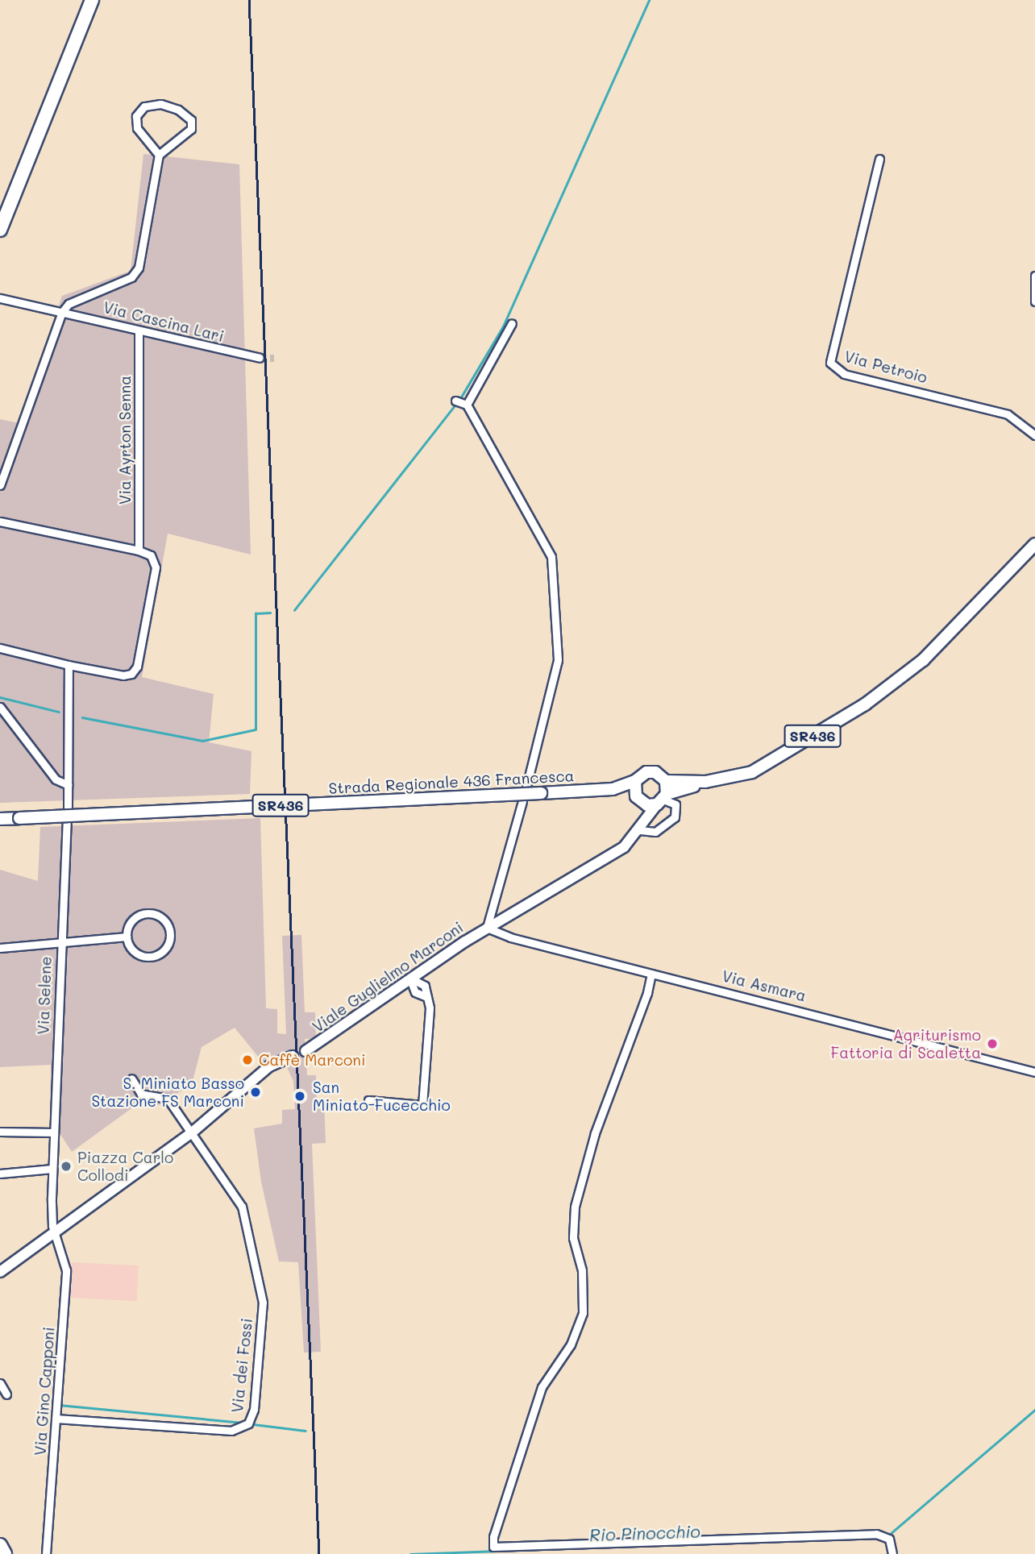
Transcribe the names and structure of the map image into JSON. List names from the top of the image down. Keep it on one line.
{"streets":{"main road":["SR436","Strada Regionale 436 Francesca"],"street":["Via Cascina Lari","Via Petroio","Via Ayrton Senna","Viale Guglielmo Marconi","Via Asmara","Via Selene","Via dei Fossi","Via Gino Capponi"]},"crossings":[["Via Cascina Lari","Via Ayrton Senna"],["Strada Regionale 436 Francesca","Viale Guglielmo Marconi"],["Viale Guglielmo Marconi","Via Asmara"],["Via Selene","Via Gino Capponi"],["Via dei Fossi","Via Gino Capponi"]],"water":["Rio Pinocchio"],"places":["Agriturismo Fattoria di Scaletta","Caffè Marconi","S. Miniato Basso Stazione FS Marconi","San Miniato-Fucecchio","Piazza Carlo Collodi"]}
